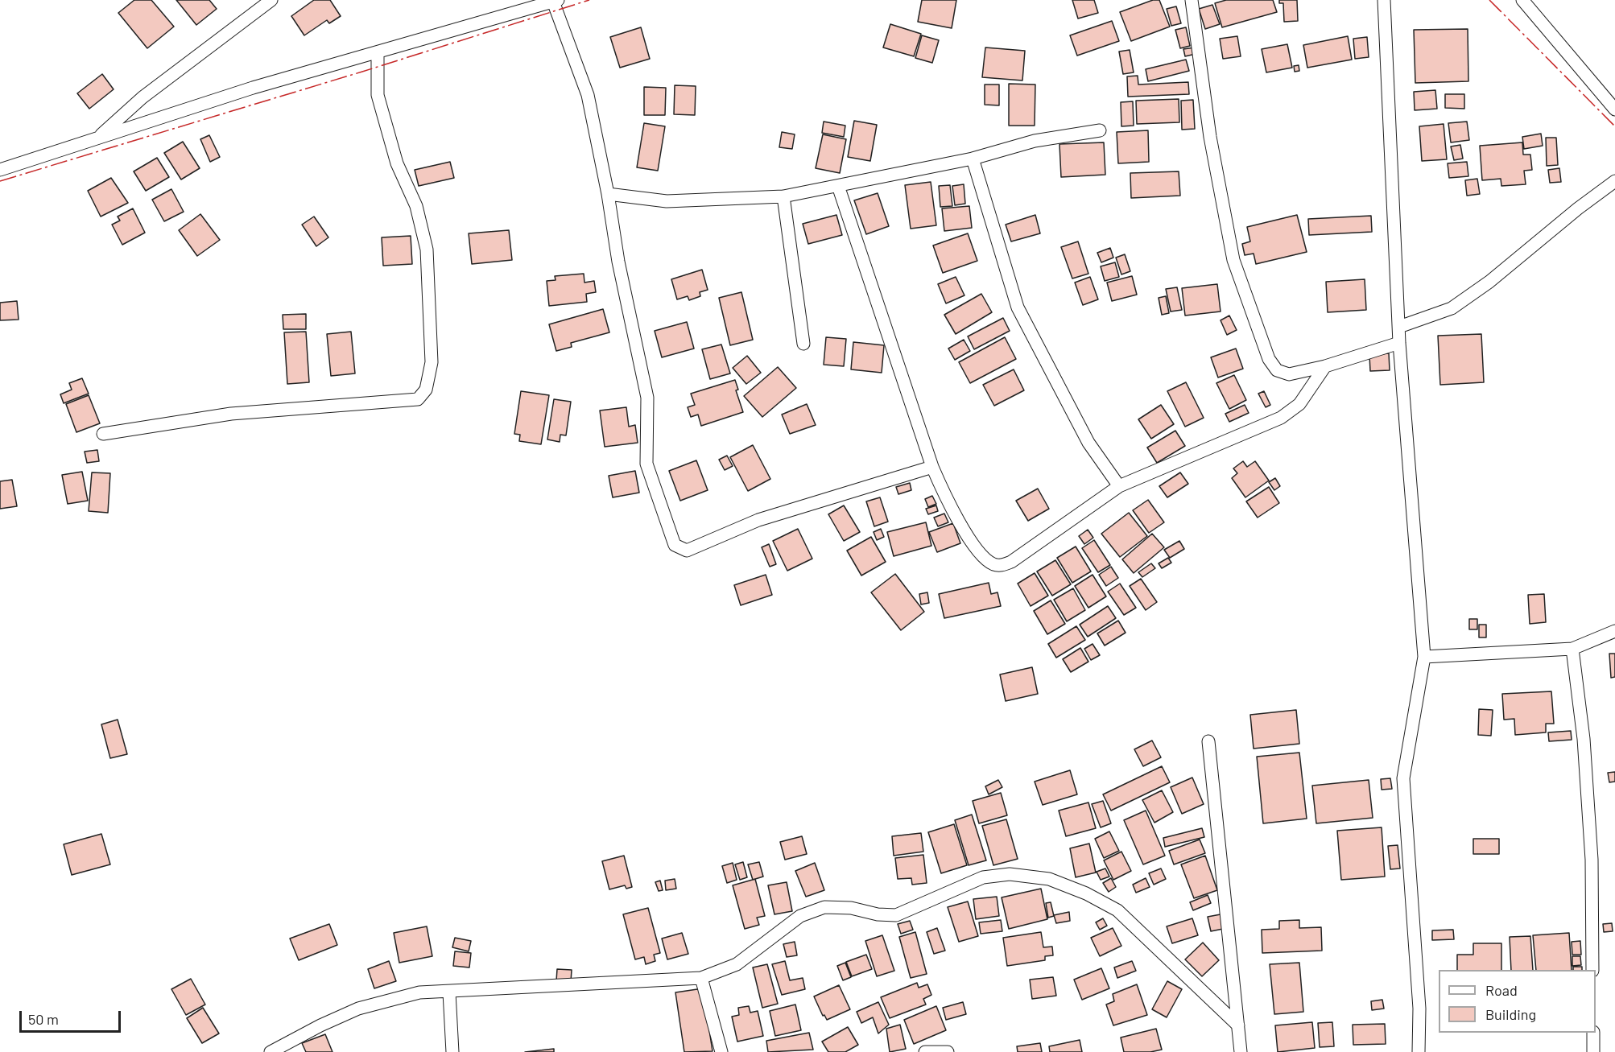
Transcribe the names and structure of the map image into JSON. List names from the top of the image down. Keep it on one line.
{"legend":["Road","Building"],"scale_bar":"50 m"}
